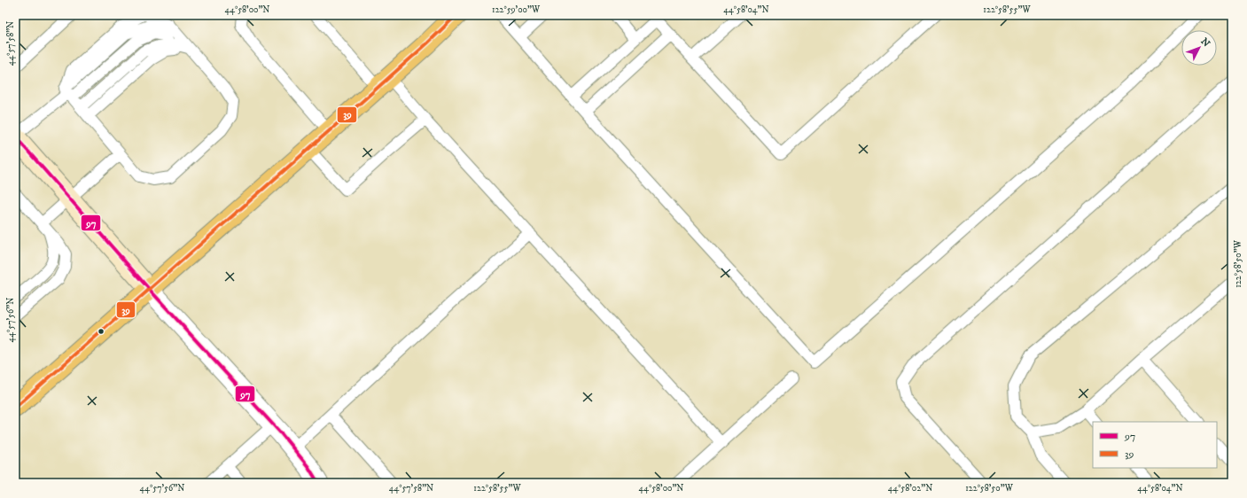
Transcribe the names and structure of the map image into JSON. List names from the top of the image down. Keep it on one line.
{"lines":["transit line 39","transit line 97"],"legend":["97","39"],"north":"top right","coordinates":["44°58'00\"N","122°59'00\"W","44°58'04\"N","122°58'55\"W","44°57'58\"N","122°58'50\"W","44°57'56\"N","44°58'02\"N"]}
